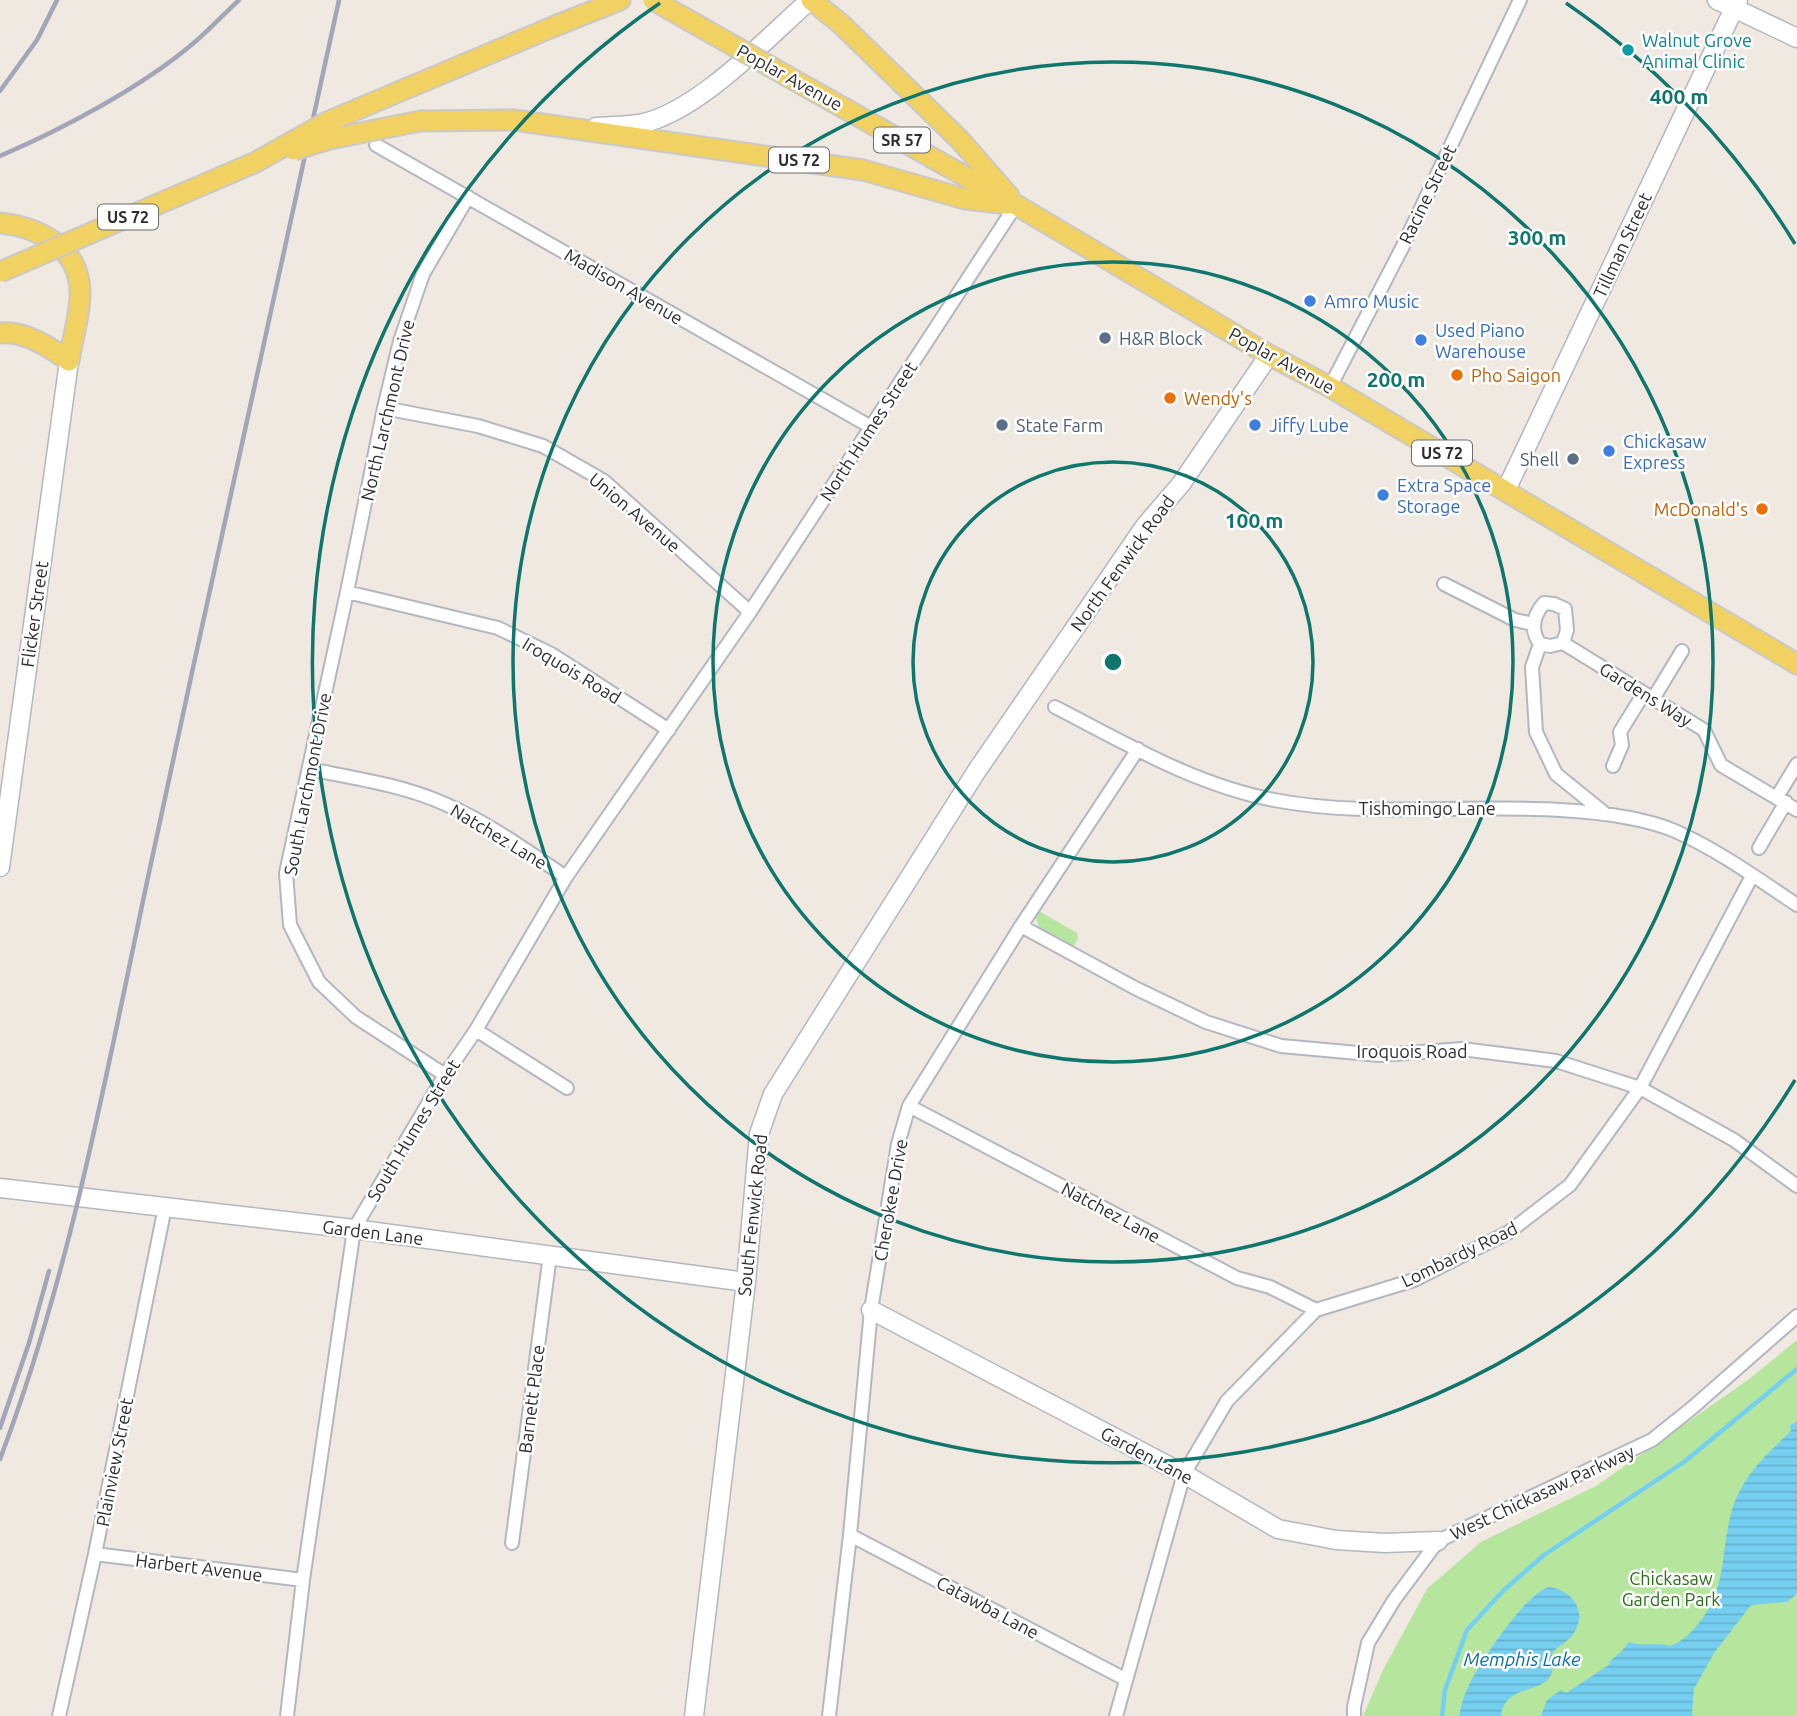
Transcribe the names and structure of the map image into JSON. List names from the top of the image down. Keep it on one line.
{"streets":{"main road":["Poplar Avenue","SR 57","US 72"],"street":["Racine Street","Tillman Street","Madison Avenue","North Larchmont Drive","North Humes Street","Union Avenue","North Fenwick Road","Flicker Street","Iroquois Road","Gardens Way","South Larchmont Drive","Tishomingo Lane","Natchez Lane","South Humes Street","Cherokee Drive","South Fenwick Road","Garden Lane","Lombardy Road","Barnett Place","Plainview Street","West Chickasaw Parkway","Harbert Avenue","Catawba Lane"]},"crossings":[["Poplar Avenue","US 72"],["Poplar Avenue","Racine Street"],["Poplar Avenue","Tillman Street"],["Poplar Avenue","North Humes Street"],["Poplar Avenue","North Fenwick Road"],["US 72","North Humes Street"],["Madison Avenue","North Larchmont Drive"],["Madison Avenue","North Humes Street"],["North Larchmont Drive","Union Avenue"],["North Larchmont Drive","Iroquois Road"],["North Larchmont Drive","South Larchmont Drive"],["North Humes Street","Union Avenue"],["North Humes Street","South Humes Street"],["North Fenwick Road","South Fenwick Road"],["Iroquois Road","South Larchmont Drive"],["Iroquois Road","South Humes Street"],["Iroquois Road","Cherokee Drive"],["Iroquois Road","Lombardy Road"],["South Larchmont Drive","Natchez Lane"],["South Larchmont Drive","South Humes Street"],["Tishomingo Lane","Cherokee Drive"],["Tishomingo Lane","Lombardy Road"],["Natchez Lane","South Humes Street"],["Natchez Lane","Cherokee Drive"],["Natchez Lane","Lombardy Road"],["South Humes Street","Garden Lane"],["South Humes Street","Harbert Avenue"],["Cherokee Drive","Garden Lane"],["Cherokee Drive","Catawba Lane"],["South Fenwick Road","Garden Lane"],["Garden Lane","Lombardy Road"],["Garden Lane","Barnett Place"],["Garden Lane","Plainview Street"],["Garden Lane","West Chickasaw Parkway"],["Lombardy Road","Catawba Lane"],["Plainview Street","Harbert Avenue"]],"water":["Memphis Lake"],"parks":["Chickasaw Garden Park"],"places":["Walnut Grove Animal Clinic","Amro Music","H&R Block","Used Piano Warehouse","Pho Saigon","Wendy's","State Farm","Jiffy Lube","Chickasaw Express","Shell","Extra Space Storage","McDonald's"],"rings":["400 m","300 m","200 m","100 m"]}
